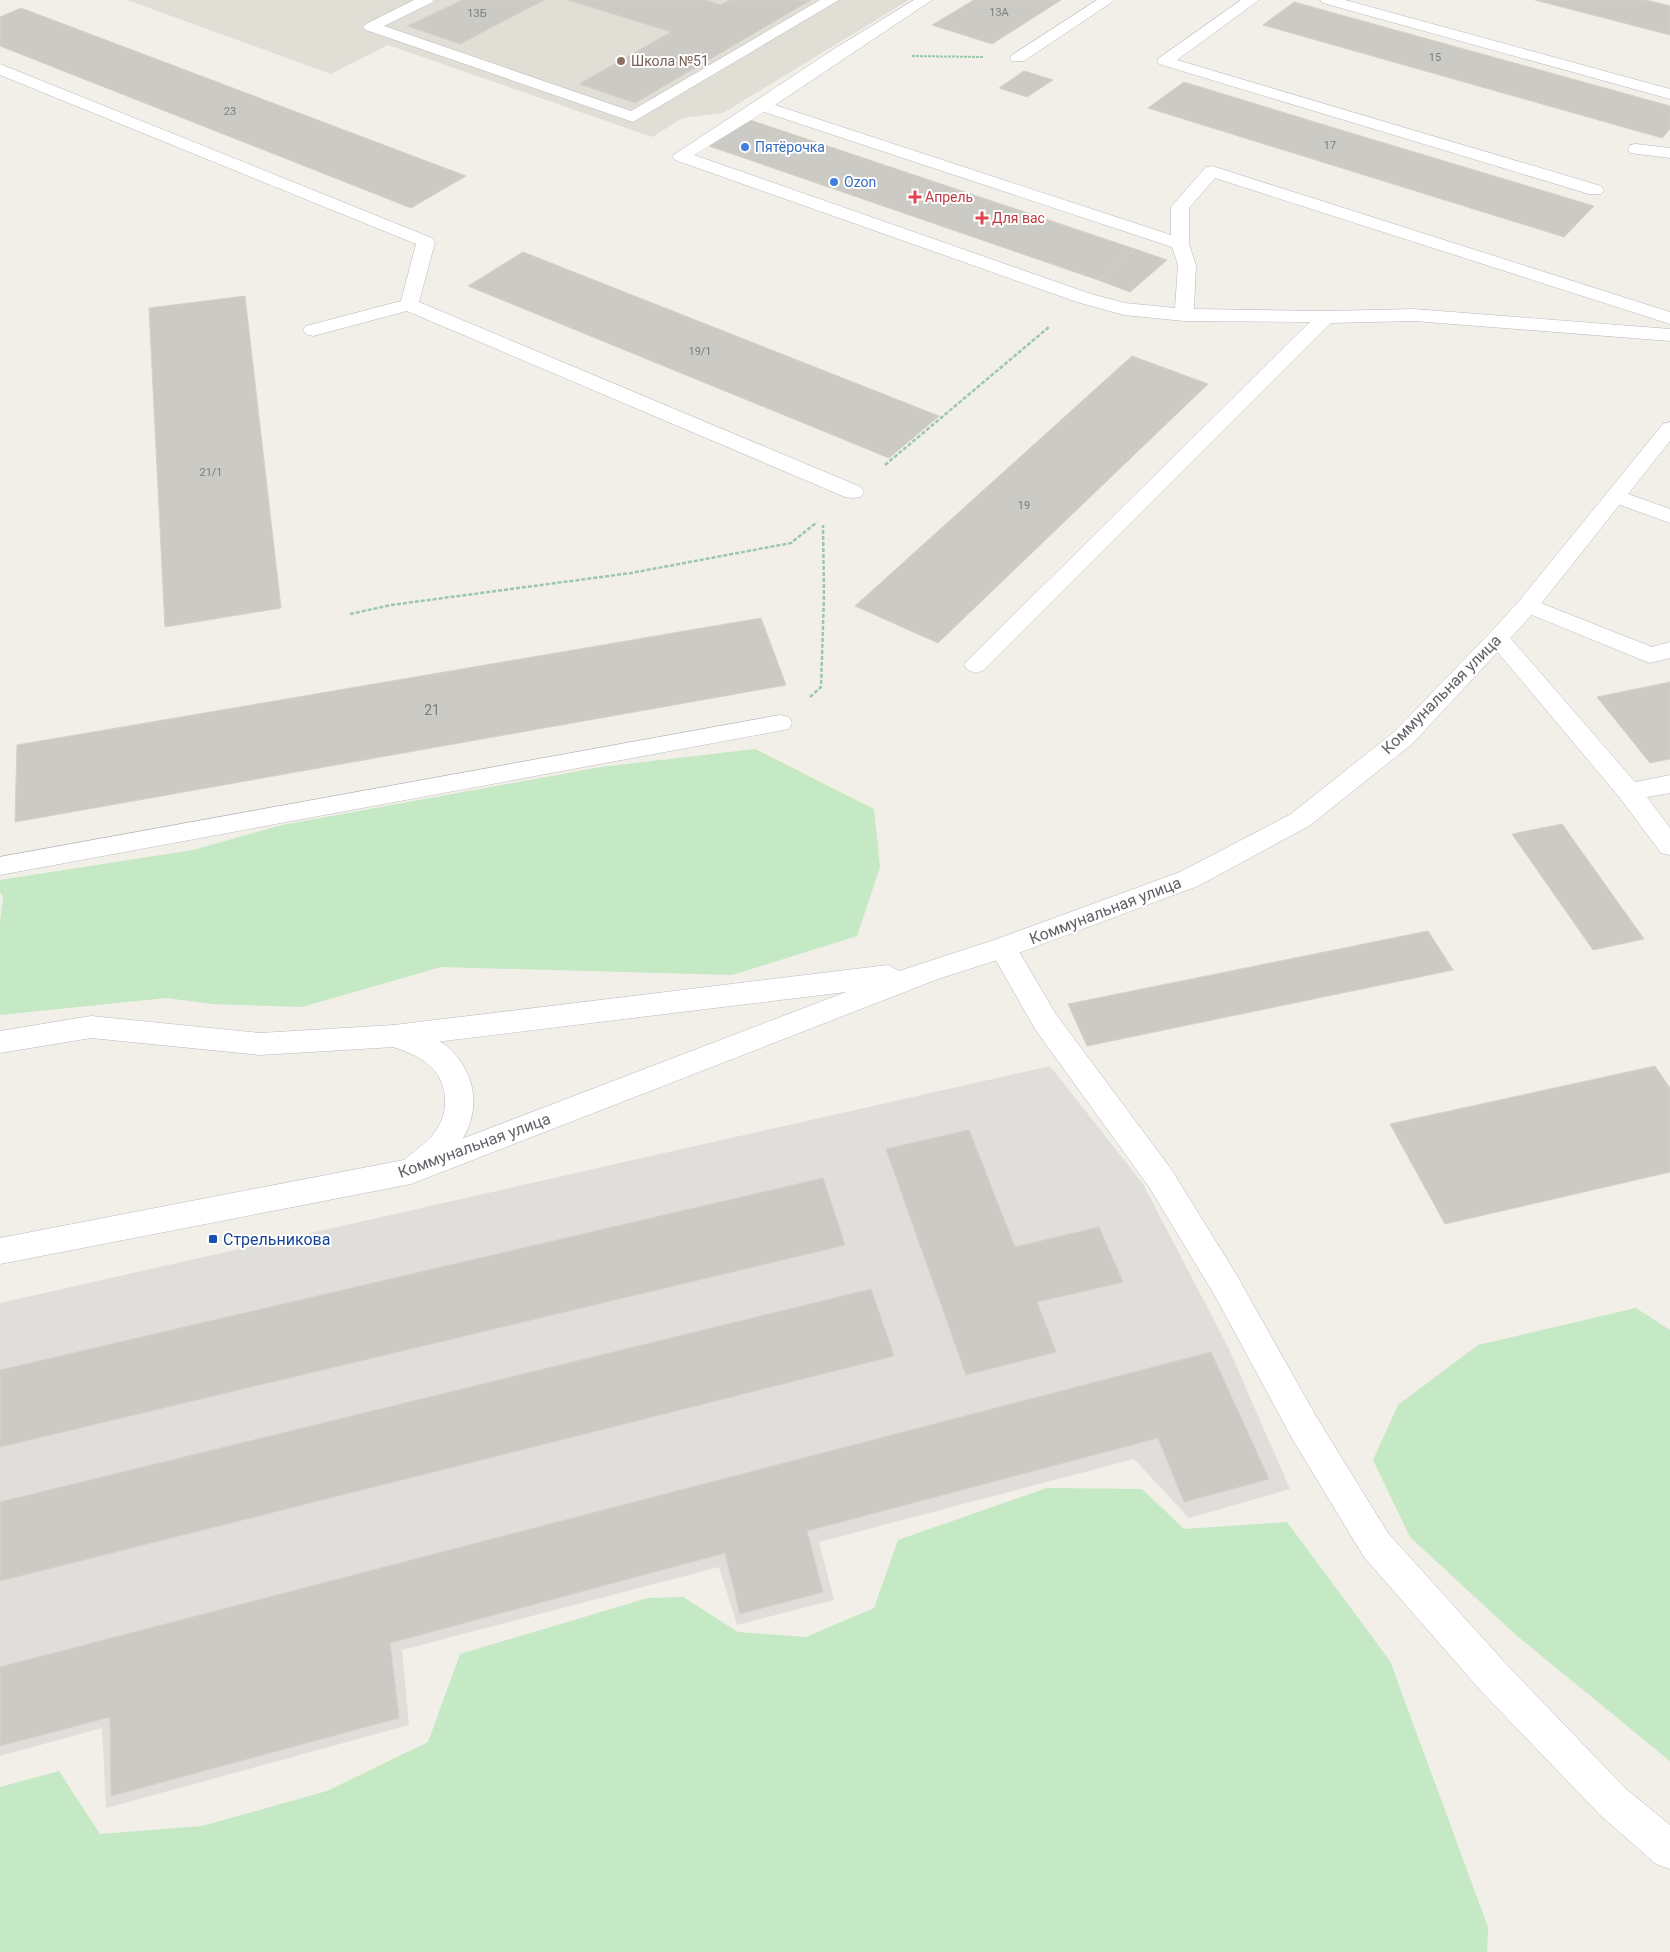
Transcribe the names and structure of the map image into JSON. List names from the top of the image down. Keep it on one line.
{"streets":{"street":["Коммунальная улица"]},"places":{"other":["Школа №51","Пятёрочка","Ozon"],"health":["Апрель","Для вас"],"transit":["Стрельникова"]},"house_numbers":["13А","13Б","15","23","17","19/1","21/1","19","21"]}
